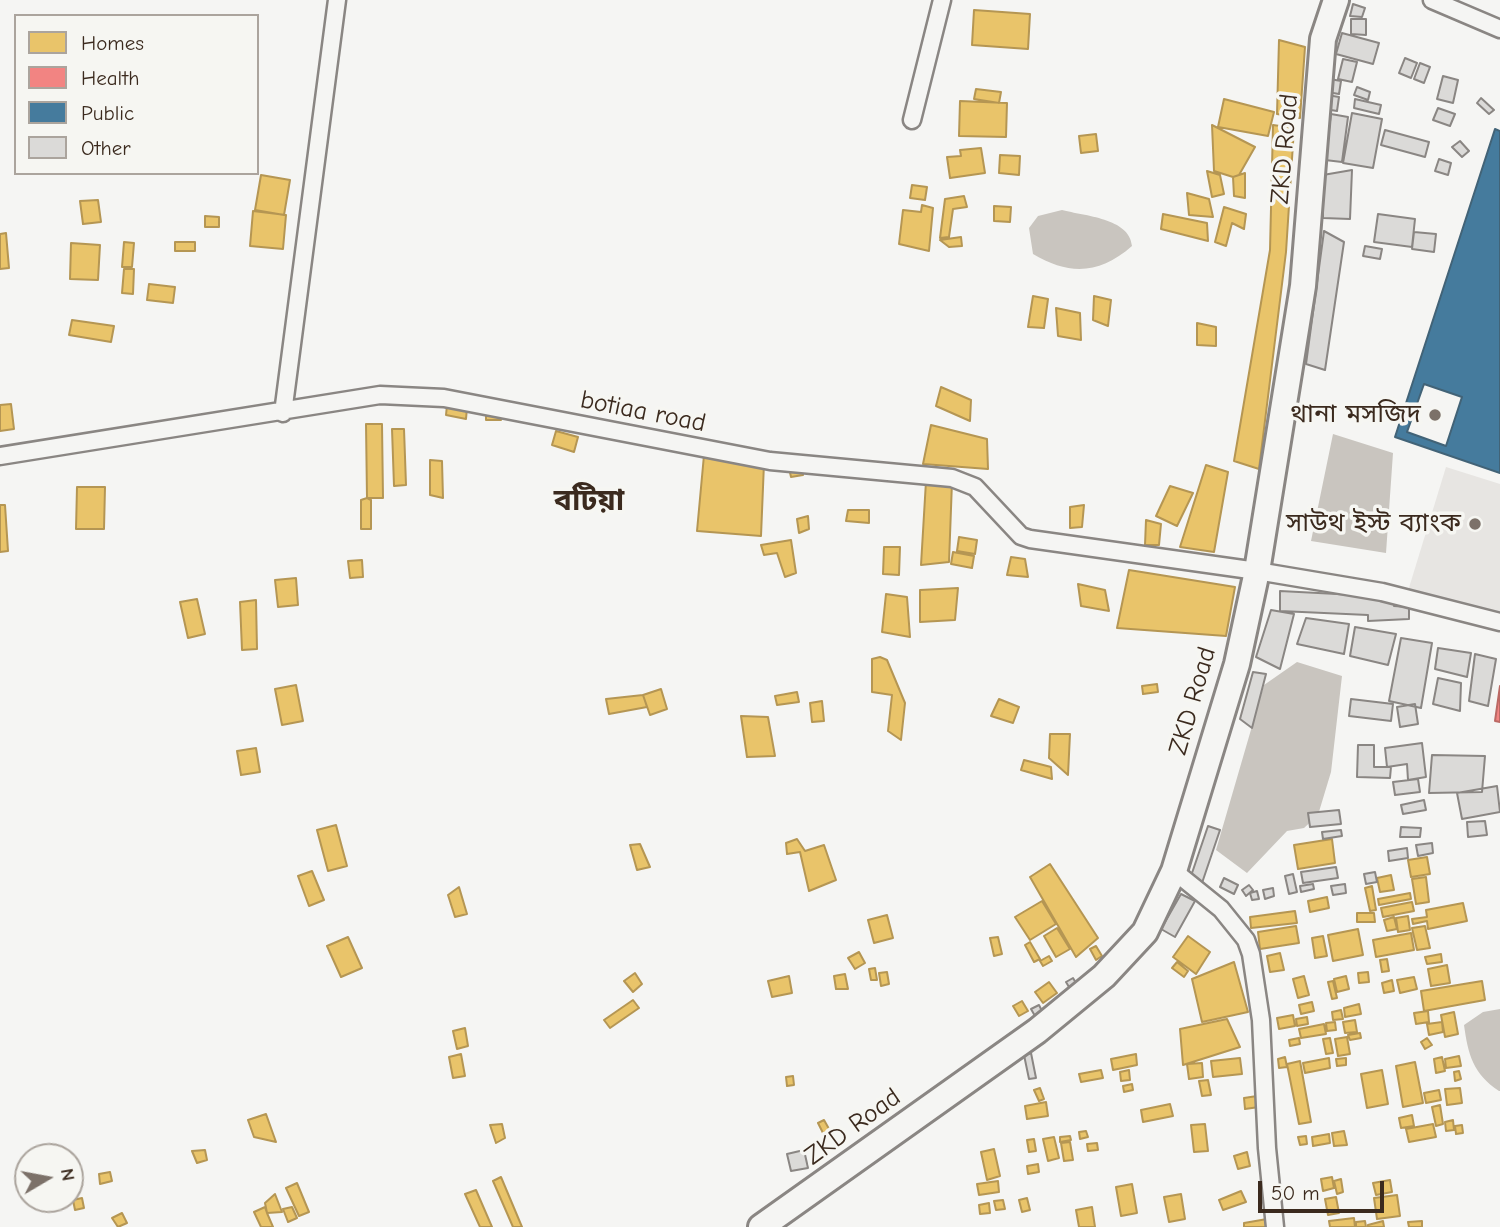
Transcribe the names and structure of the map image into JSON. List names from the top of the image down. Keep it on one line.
{"streets":{"main road":["ZKD Road"],"street":["botiaa road"]},"crossings":[["ZKD Road","botiaa road"]],"districts":["বটিয়া"],"places":["থানা মসজিদ","সাউথ ইস্ট ব্যাংক"],"legend":["Homes","Health","Public","Other"],"scale_bar":"50 m","north":"right"}
